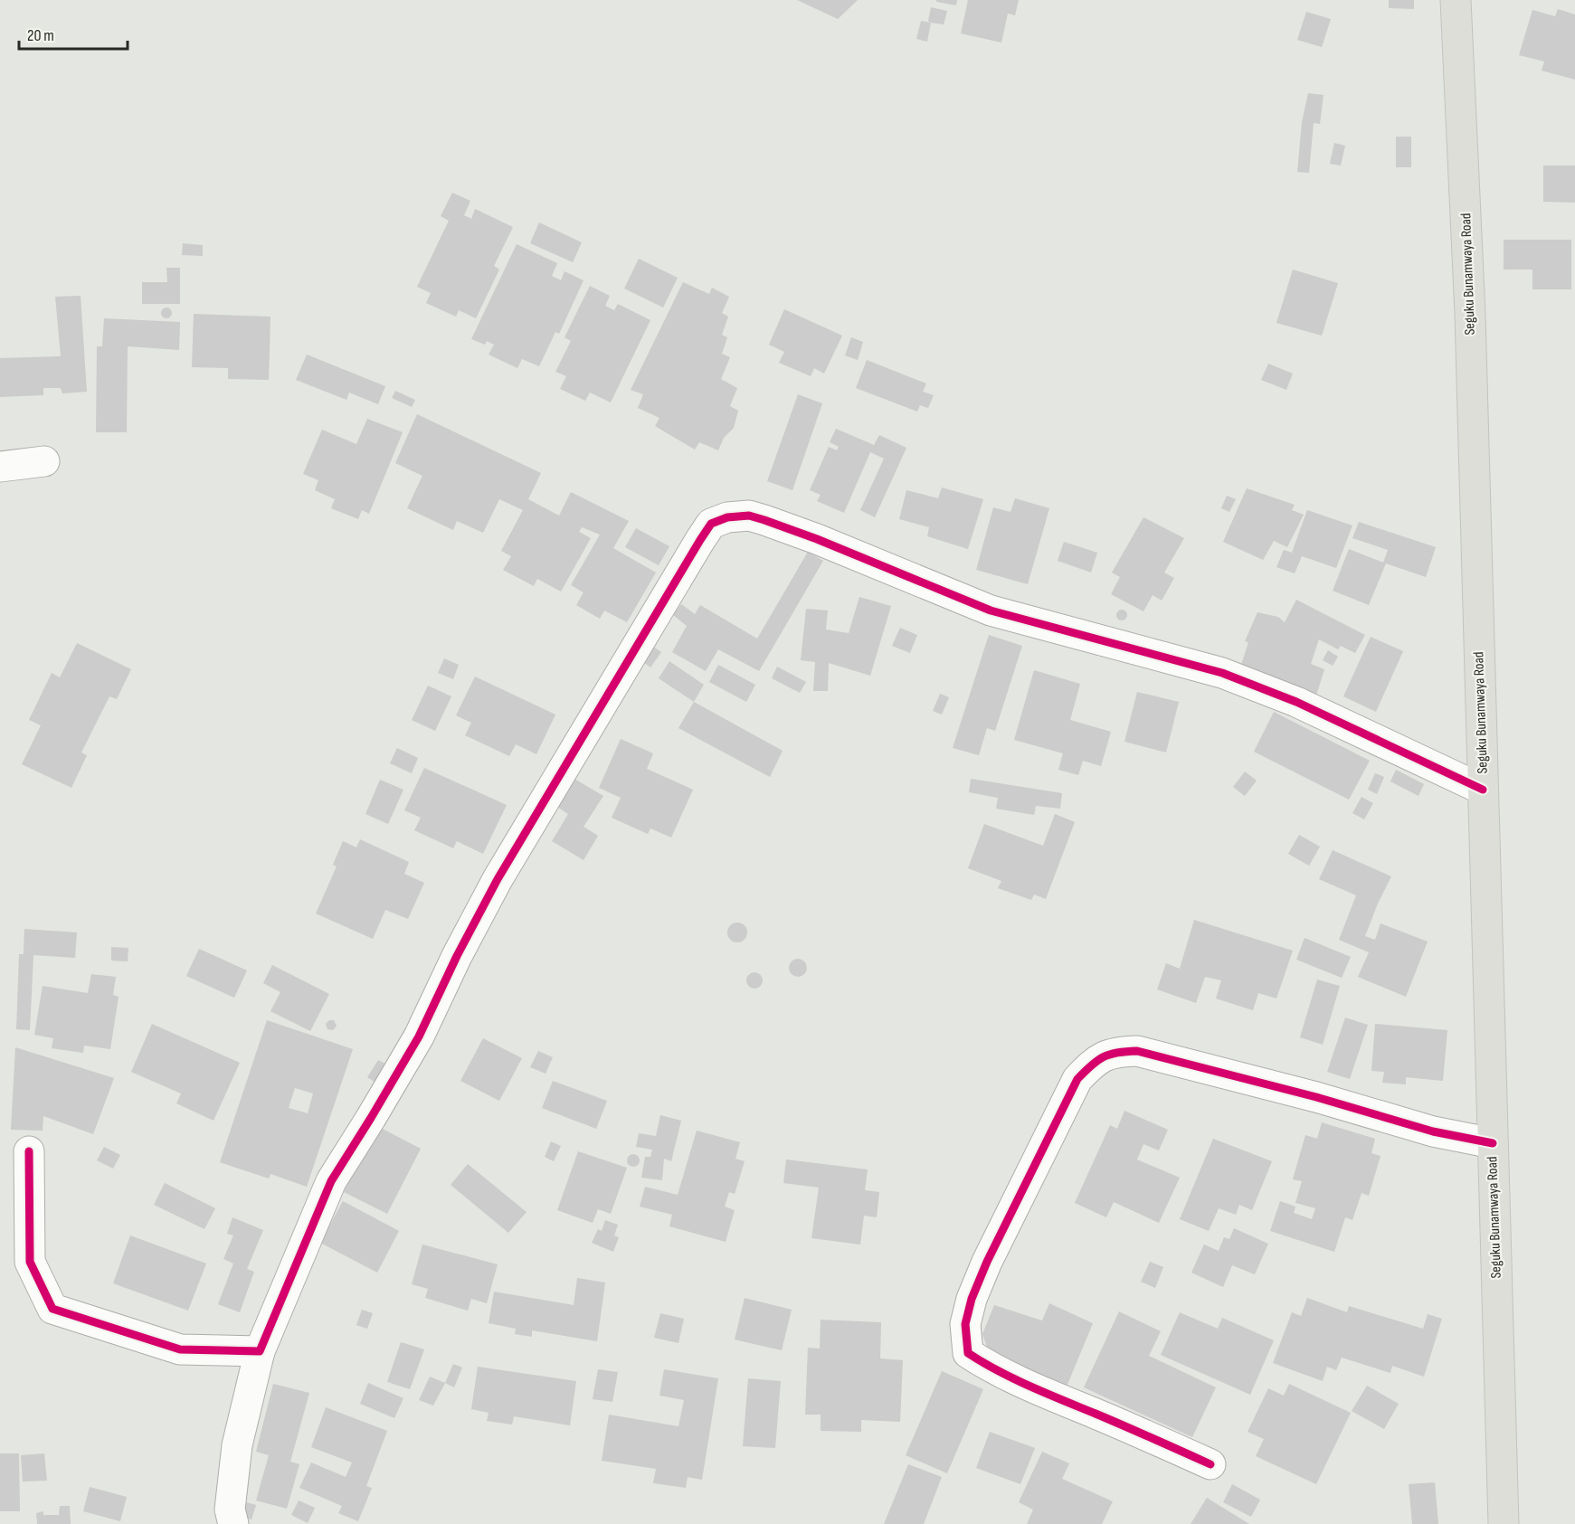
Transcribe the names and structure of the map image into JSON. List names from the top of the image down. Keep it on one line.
{"streets":{"main road":["Seguku Bunamwaya Road"]},"scale_bar":"20 m"}
